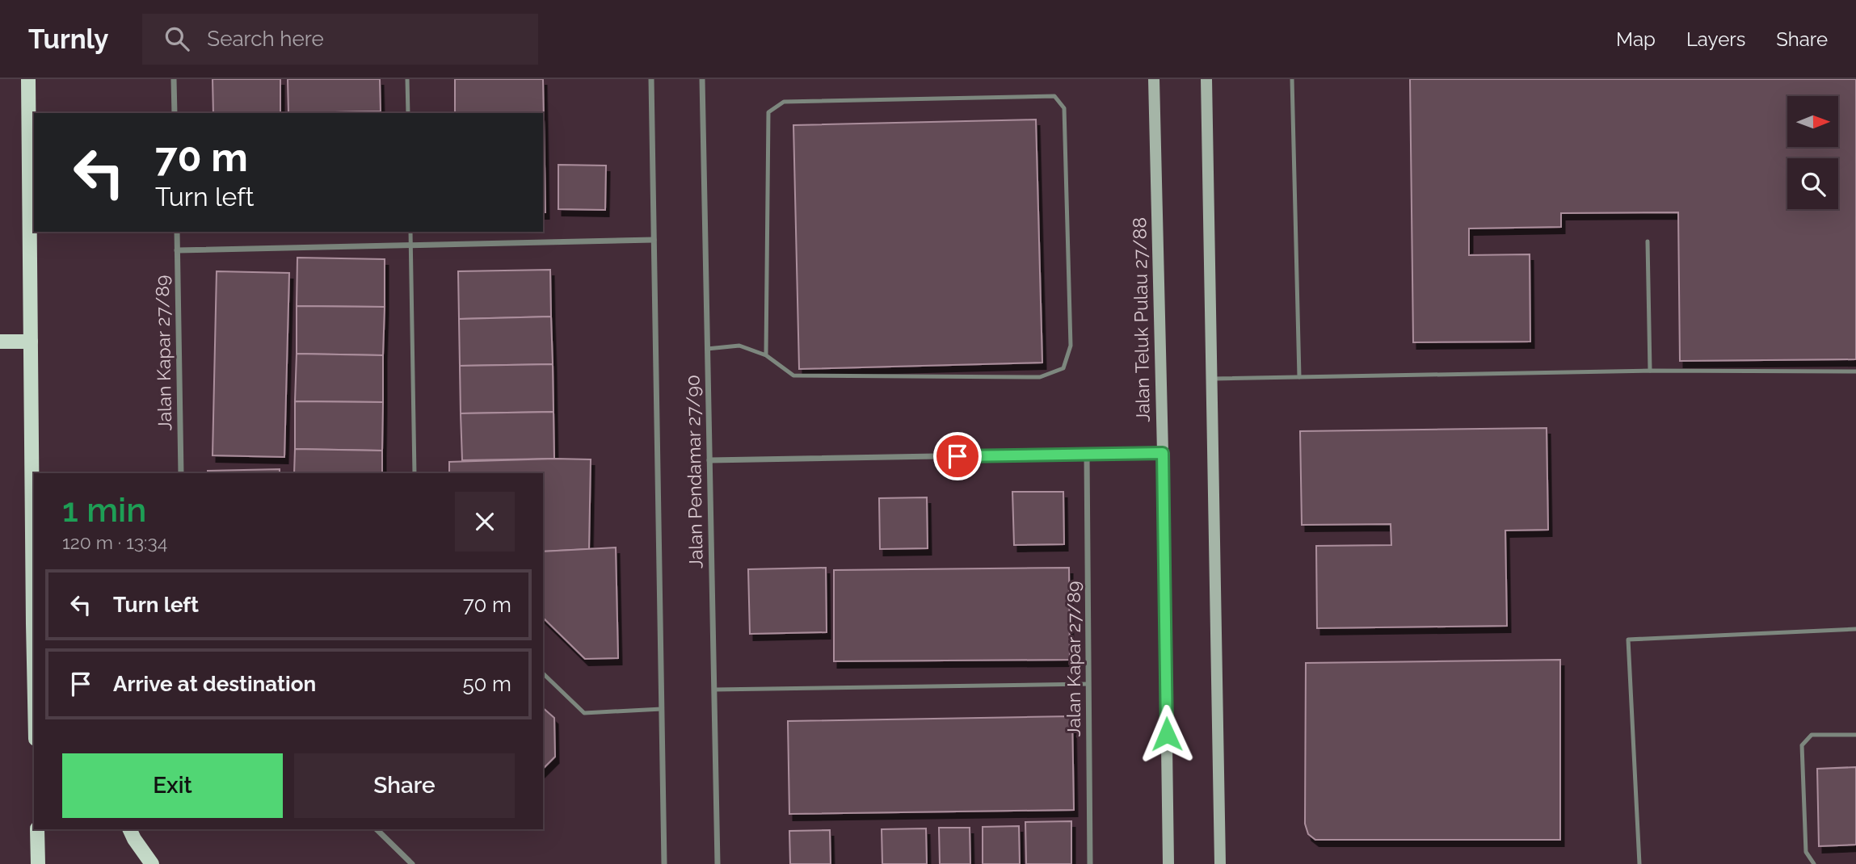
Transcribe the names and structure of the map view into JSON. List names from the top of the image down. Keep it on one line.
{"streets":{"street":["Jalan Teluk Pulau 27/88","Jalan Kapar 27/89","Jalan Pendamar 27/90"]},"north":"right","page":{"header":"Turnly","search":"Search here","nav":["Map","Layers","Share"],"turn":["70 m","Turn left"],"heading":["1 min","120 m · 13:34"],"list":[{"name":"Turn left","value":"70 m"},{"name":"Arrive at destination","value":"50 m"}],"buttons":["Exit","Share"]}}
